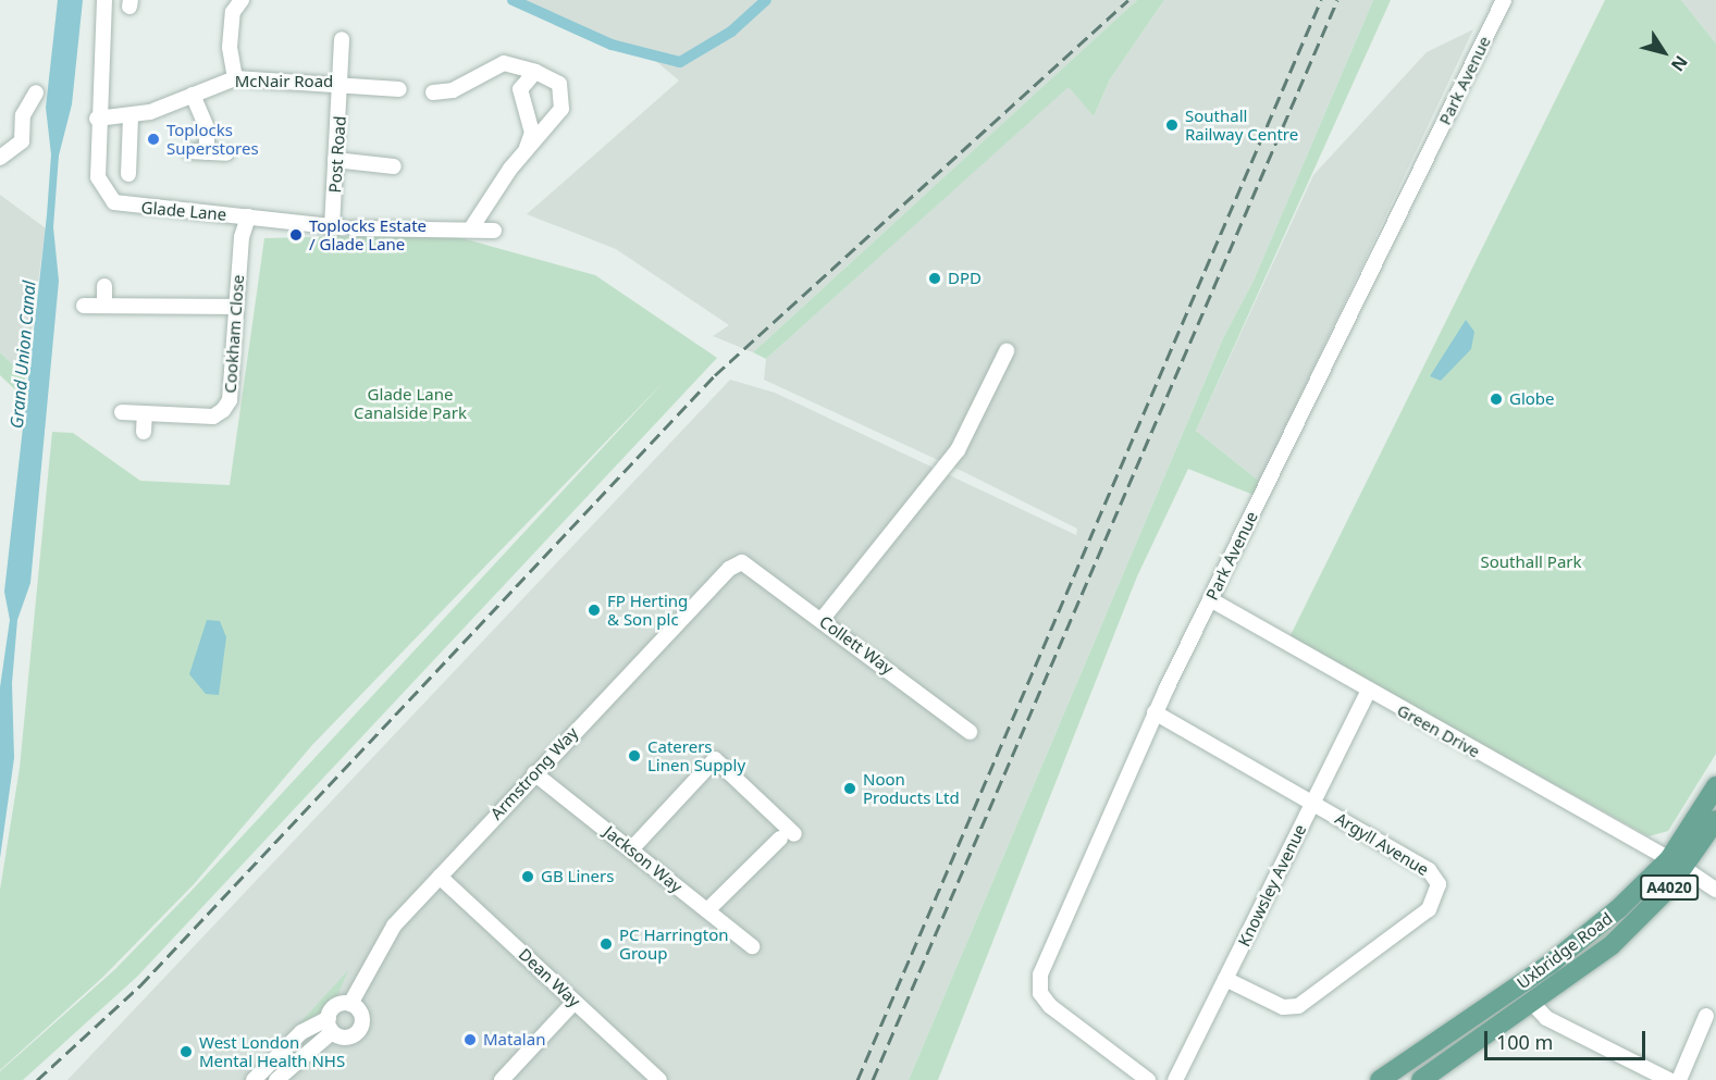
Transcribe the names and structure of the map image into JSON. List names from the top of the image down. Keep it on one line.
{"streets":{"main road":["A4020","Uxbridge Road"],"street":["Park Avenue","McNair Road","Post Road","Glade Lane","Cookham Close","Collett Way","Green Drive","Armstrong Way","Argyll Avenue","Jackson Way","Knowsley Avenue","Dean Way"]},"crossings":[["Park Avenue","Green Drive"],["Park Avenue","Argyll Avenue"],["McNair Road","Post Road"],["McNair Road","Glade Lane"],["Post Road","Glade Lane"],["Glade Lane","Cookham Close"],["Collett Way","Armstrong Way"],["Green Drive","Knowsley Avenue"],["Green Drive","Uxbridge Road"],["Armstrong Way","Jackson Way"],["Armstrong Way","Dean Way"],["Argyll Avenue","Knowsley Avenue"]],"water":["Grand Union Canal"],"parks":["Glade Lane Canalside Park","Southall Park"],"places":["Southall Railway Centre","Toplocks Superstores","Toplocks Estate / Glade Lane","DPD","Globe","FP Herting & Son plc","Caterers Linen Supply","Noon Products Ltd","GB Liners","PC Harrington Group","Matalan","West London Mental Health NHS"],"scale_bar":"100 m","north":"bottom right"}
